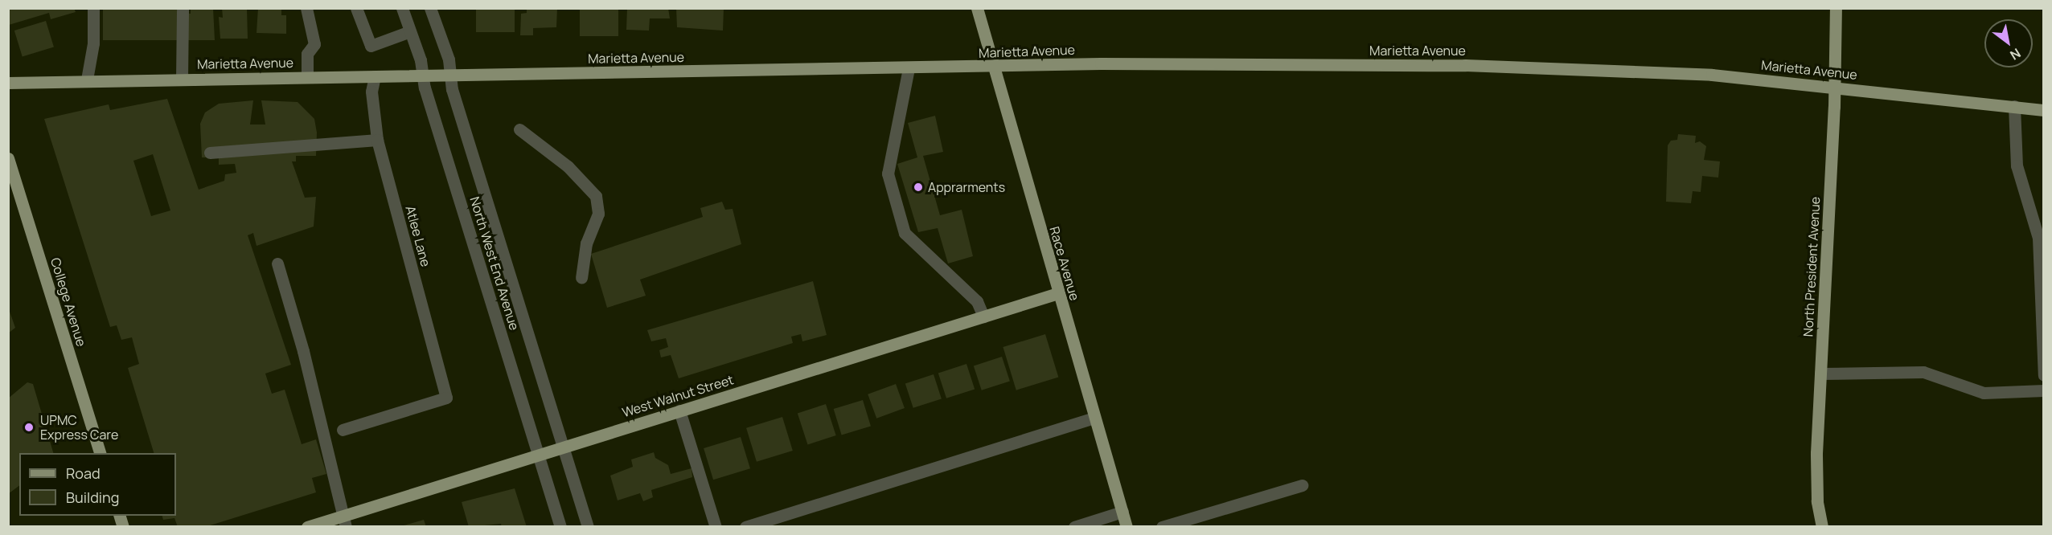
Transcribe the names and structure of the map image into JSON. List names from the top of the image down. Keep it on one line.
{"streets":{"main road":["Marietta Avenue","Race Avenue","North President Avenue","College Avenue","West Walnut Street"],"street":["Atlee Lane","North West End Avenue"]},"crossings":[["Marietta Avenue","North West End Avenue"],["Marietta Avenue","Race Avenue"],["Marietta Avenue","North President Avenue"],["North West End Avenue","West Walnut Street"],["Race Avenue","West Walnut Street"]],"places":["Apprarments","UPMC Express Care"],"legend":["Road","Building"],"north":"bottom right"}
